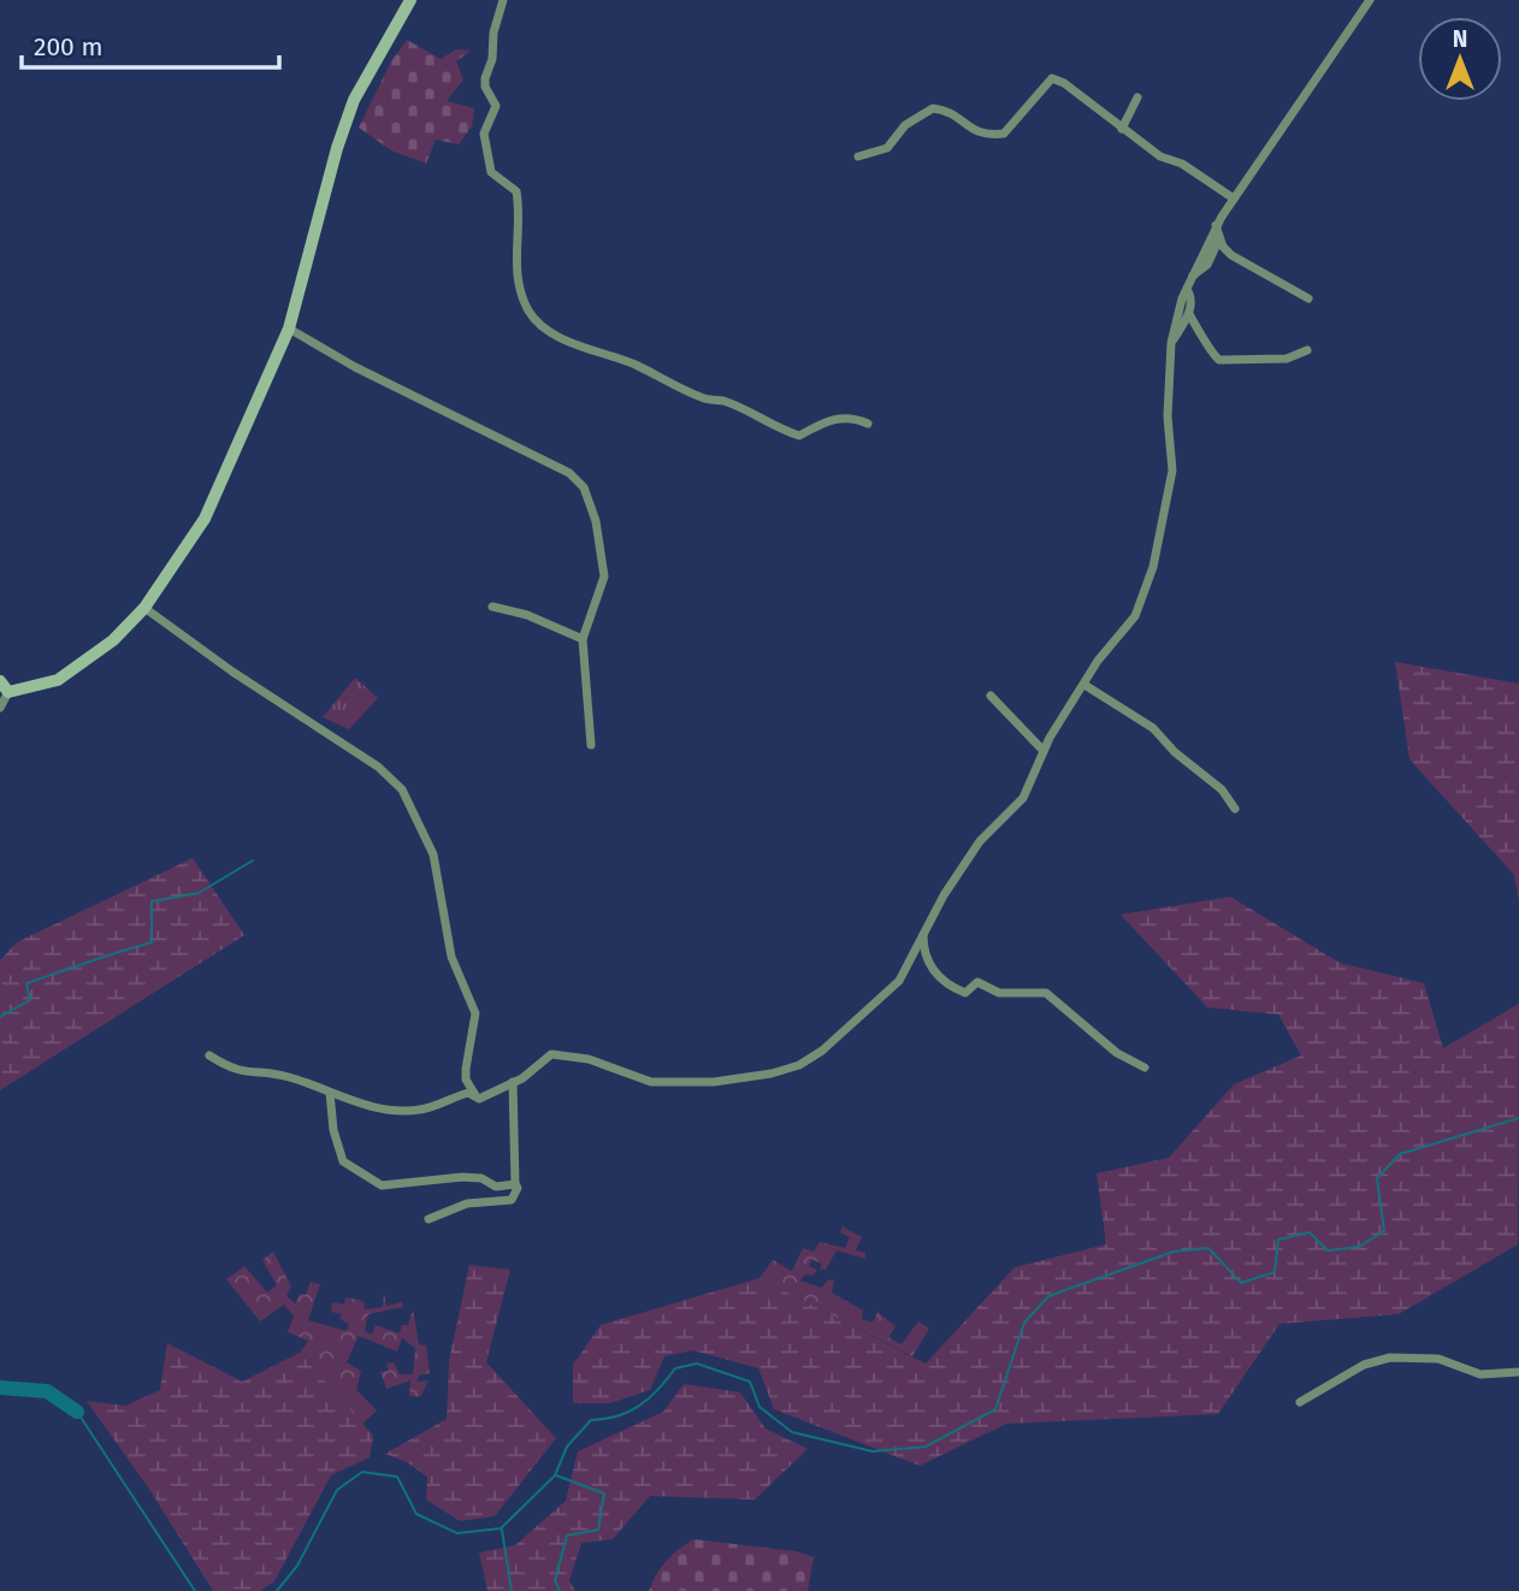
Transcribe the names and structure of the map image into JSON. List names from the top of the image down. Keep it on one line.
{"scale_bar":"200 m","north":"top"}
